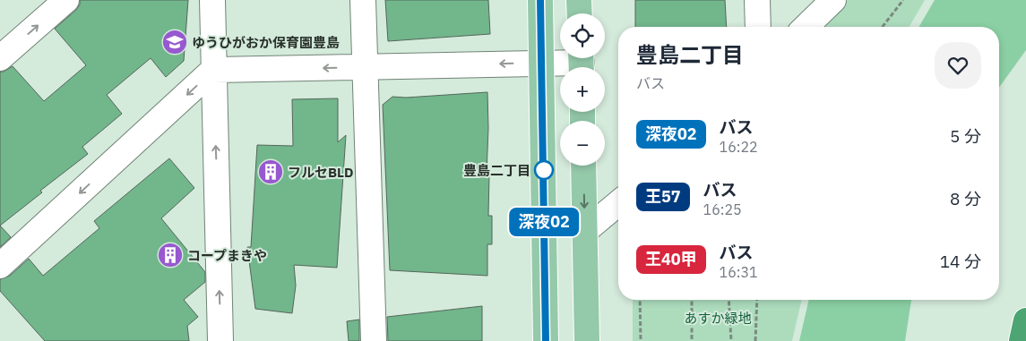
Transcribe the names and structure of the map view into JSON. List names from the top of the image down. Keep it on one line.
{"parks":["あすか緑地"],"places":{"school or university":["ゆうひがおか保育園豊島"],"other":["豊島二丁目"],"building":["フルセBLD","コープまきや"]},"lines":["bus line 深夜02"],"page":{"on_map":"深夜02","map_buttons":["+","−"],"heading":["豊島二丁目","バス"],"list":[{"mark":"深夜02","name":"バス","note":"16:22","value":"5 分"},{"mark":"王57","name":"バス","note":"16:25","value":"8 分"},{"mark":"王40甲","name":"バス","note":"16:31","value":"14 分"}]}}
